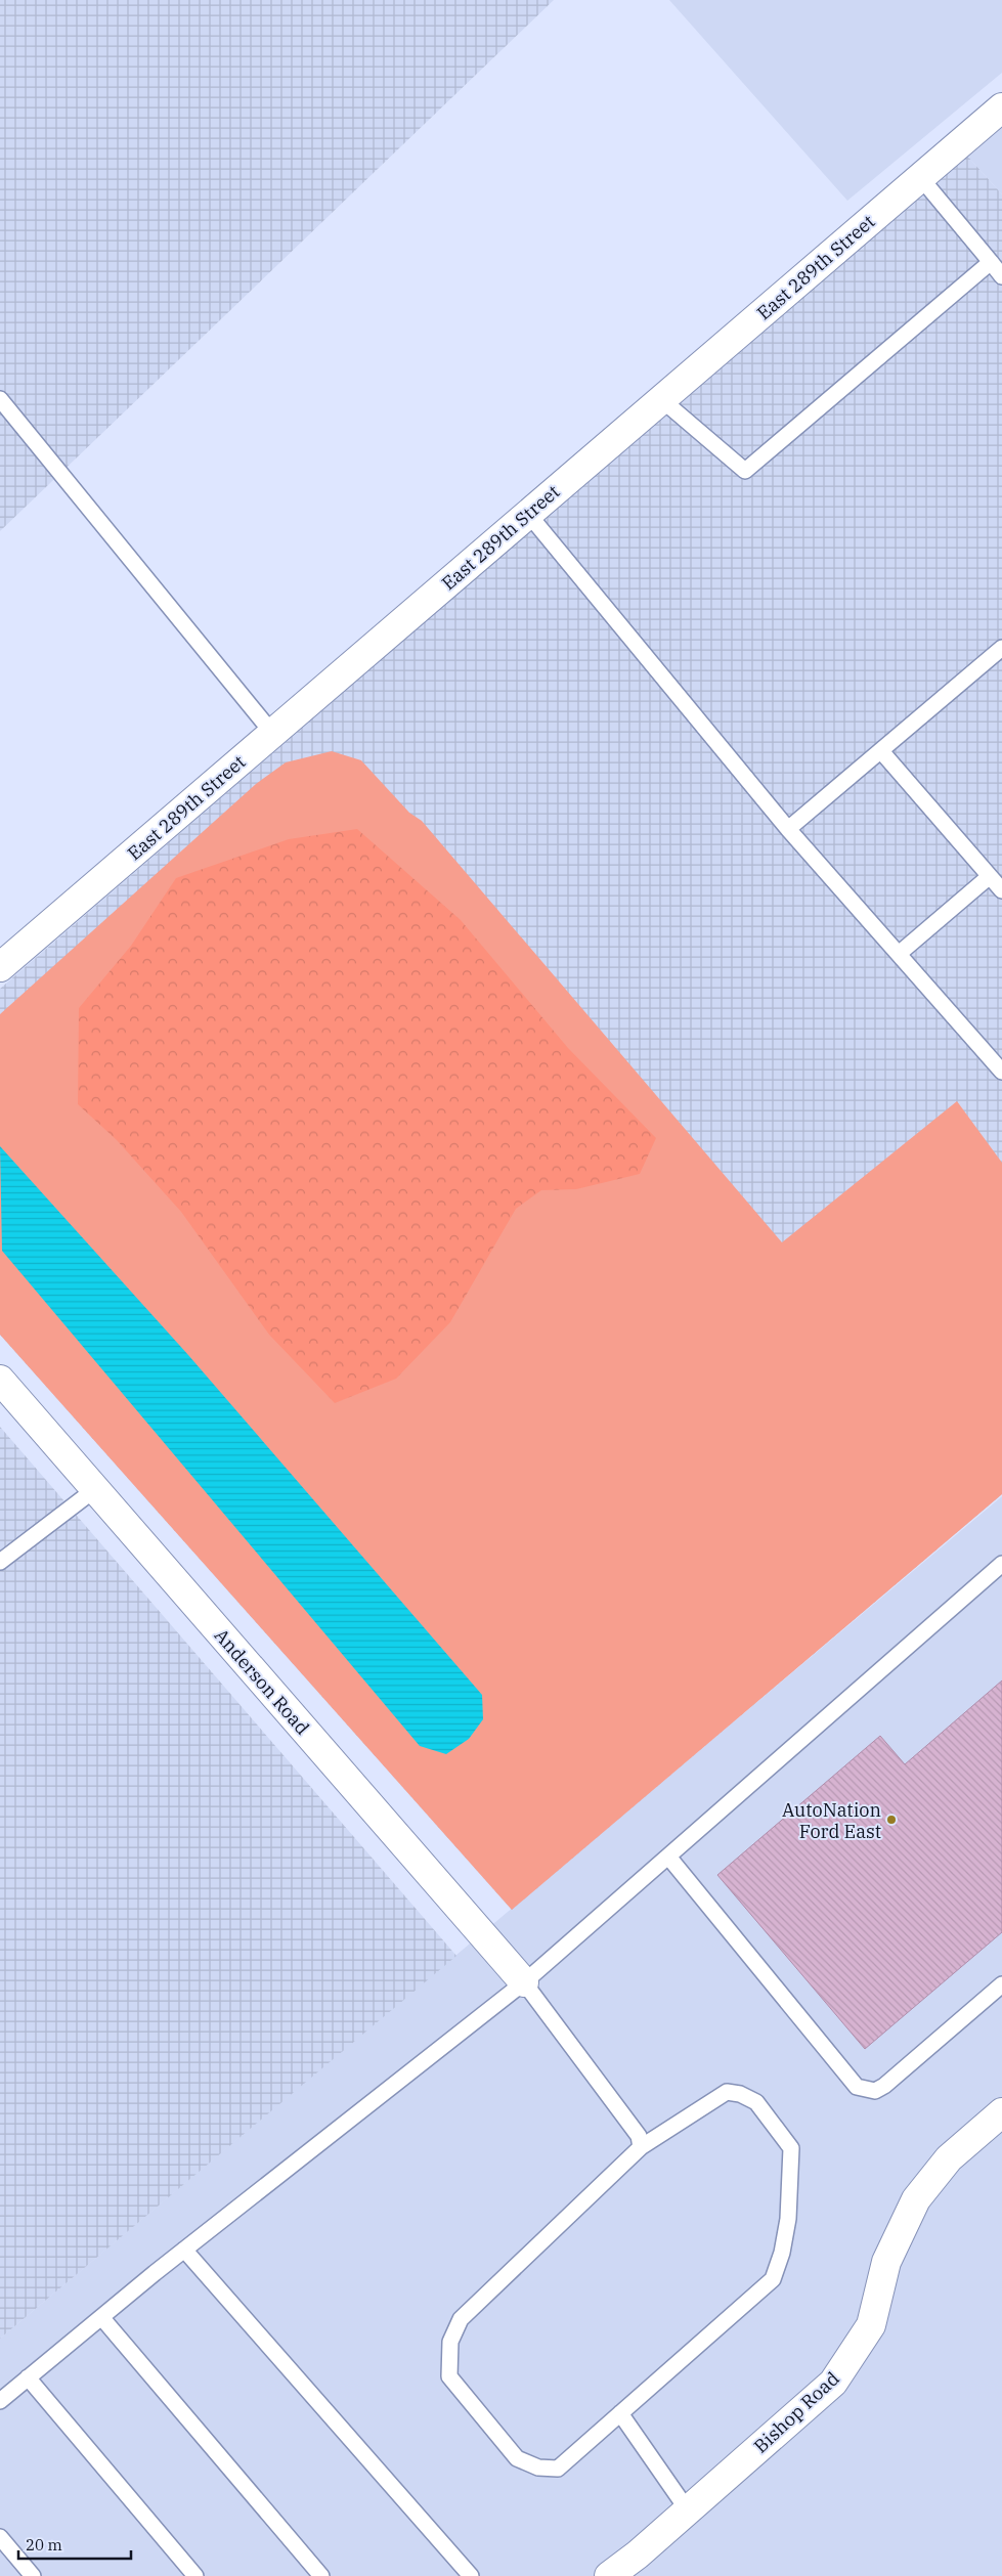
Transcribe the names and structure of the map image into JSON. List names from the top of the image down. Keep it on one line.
{"streets":{"street":["East 289th Street","Anderson Road","Bishop Road"]},"places":["AutoNation Ford East"],"scale_bar":"20 m"}
